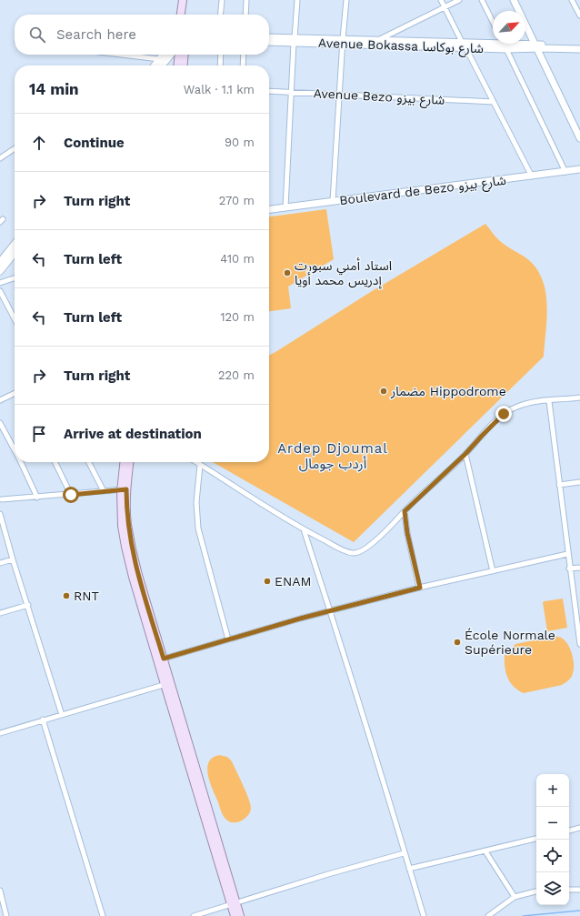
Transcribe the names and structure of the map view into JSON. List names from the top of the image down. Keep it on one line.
{"streets":{"street":["Avenue Bokassa شارع بوكاسا","Avenue Bezo شارع بيزو","Boulevard de Bezo شارع بيزو"]},"districts":["Ardep Djoumal أردب جومال"],"places":["استاد أمني سبورت إدريس محمد أويا","مضمار Hippodrome","ENAM","RNT","École Normale Supérieure"],"north":"top right","page":{"search":"Search here","heading":["14 min","Walk · 1.1 km"],"list":[["Continue","90 m"],["Turn right","270 m"],["Turn left","410 m"],["Turn left","120 m"],["Turn right","220 m"],"Arrive at destination"],"map_buttons":["+","−"]}}
